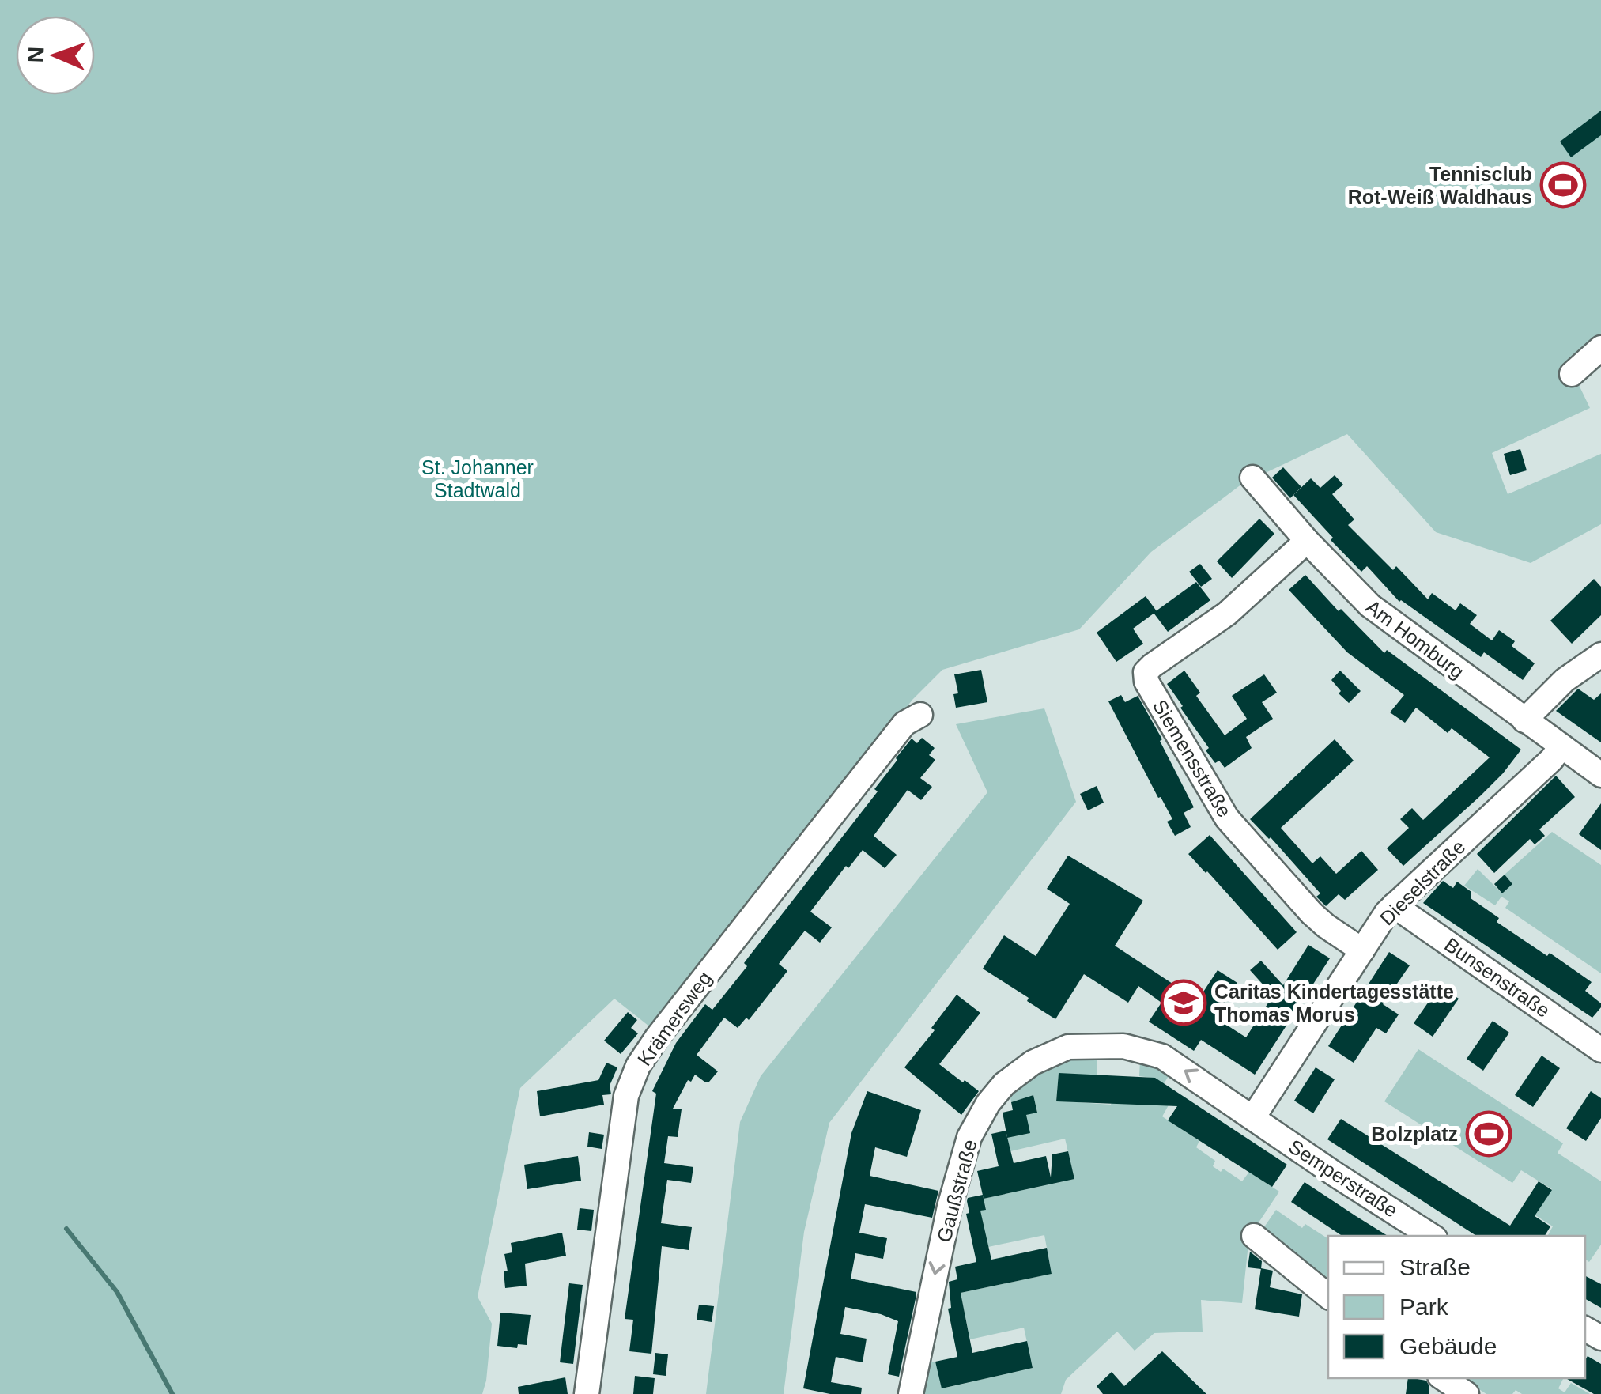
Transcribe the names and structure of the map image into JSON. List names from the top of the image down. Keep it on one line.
{"streets":{"street":["Am Homburg","Siemensstraße","Dieselstraße","Bunsenstraße","Krämersweg","Semperstraße","Gaußstraße"]},"crossings":[["Am Homburg","Siemensstraße"],["Am Homburg","Dieselstraße"],["Siemensstraße","Dieselstraße"],["Dieselstraße","Bunsenstraße"],["Dieselstraße","Semperstraße"],["Dieselstraße","Gaußstraße"],["Semperstraße","Gaußstraße"]],"parks":["St. Johanner Stadtwald"],"places":{"sports":["Tennisclub Rot-Weiß Waldhaus","Bolzplatz"],"school or university":["Caritas Kindertagesstätte Thomas Morus"]},"legend":["Straße","Park","Gebäude"],"north":"left"}
